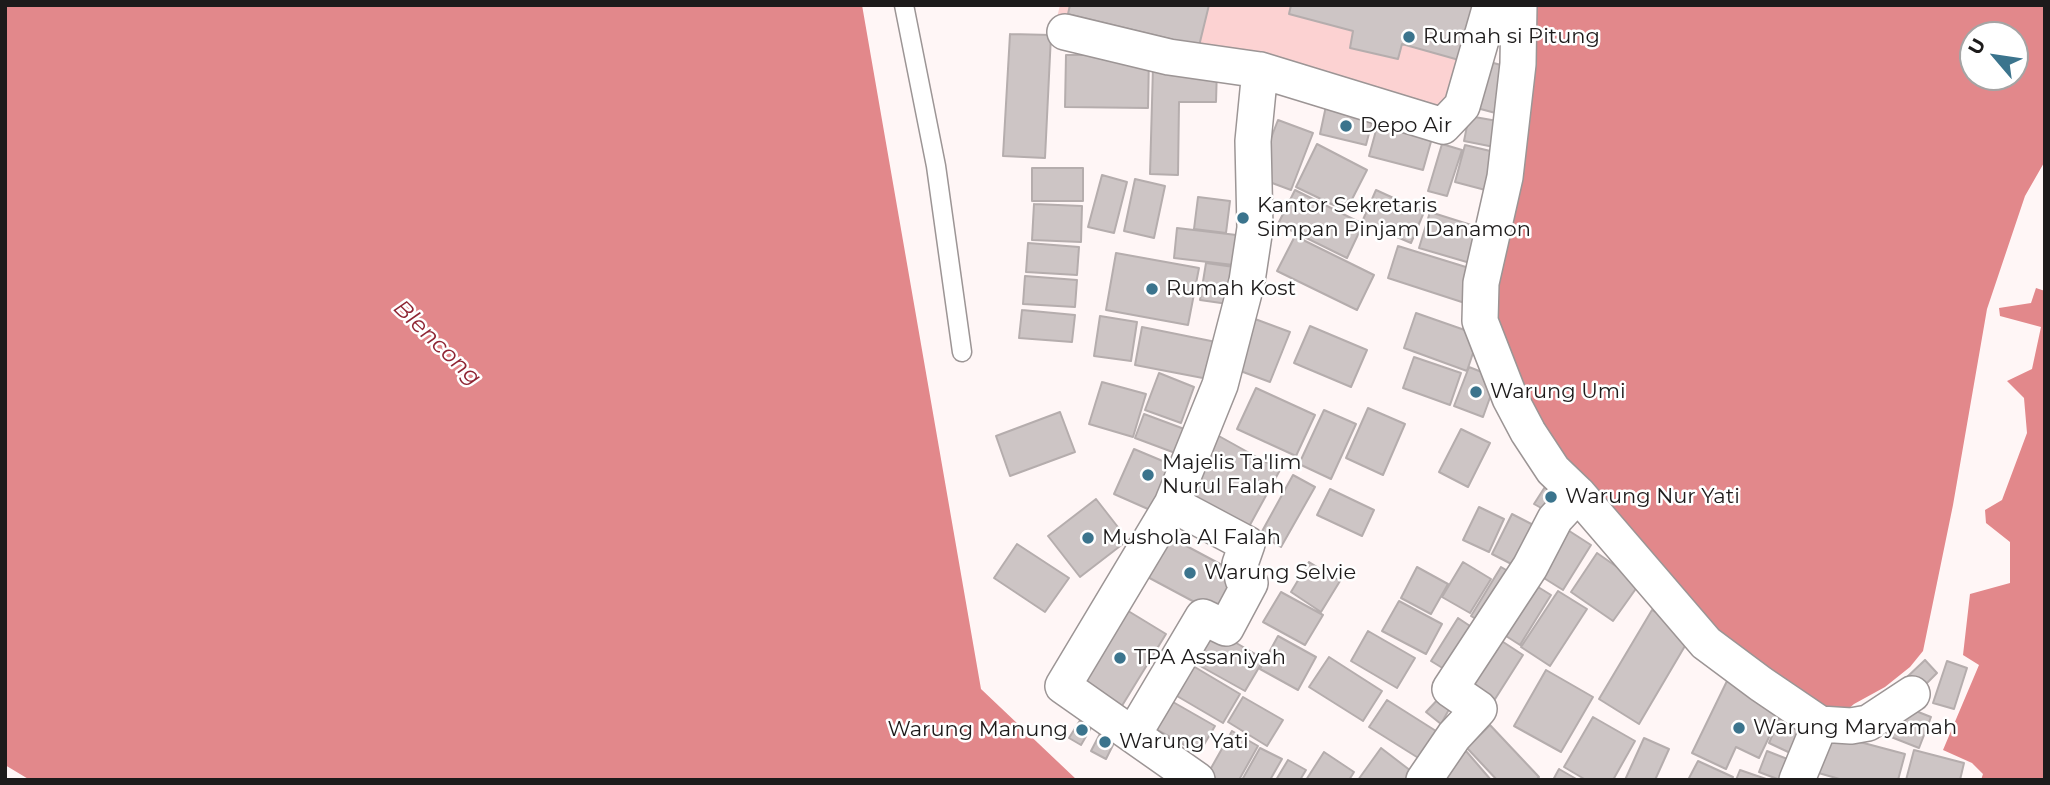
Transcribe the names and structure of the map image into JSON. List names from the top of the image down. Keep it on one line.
{"water":["Blencong"],"places":["Rumah si Pitung","Depo Air","Kantor Sekretaris Simpan Pinjam Danamon","Rumah Kost","Warung Umi","Majelis Ta'lim Nurul Falah","Warung Nur Yati","Mushola Al Falah","Warung Selvie","TPA Assaniyah","Warung Maryamah","Warung Manung","Warung Yati"],"north":"top left"}
